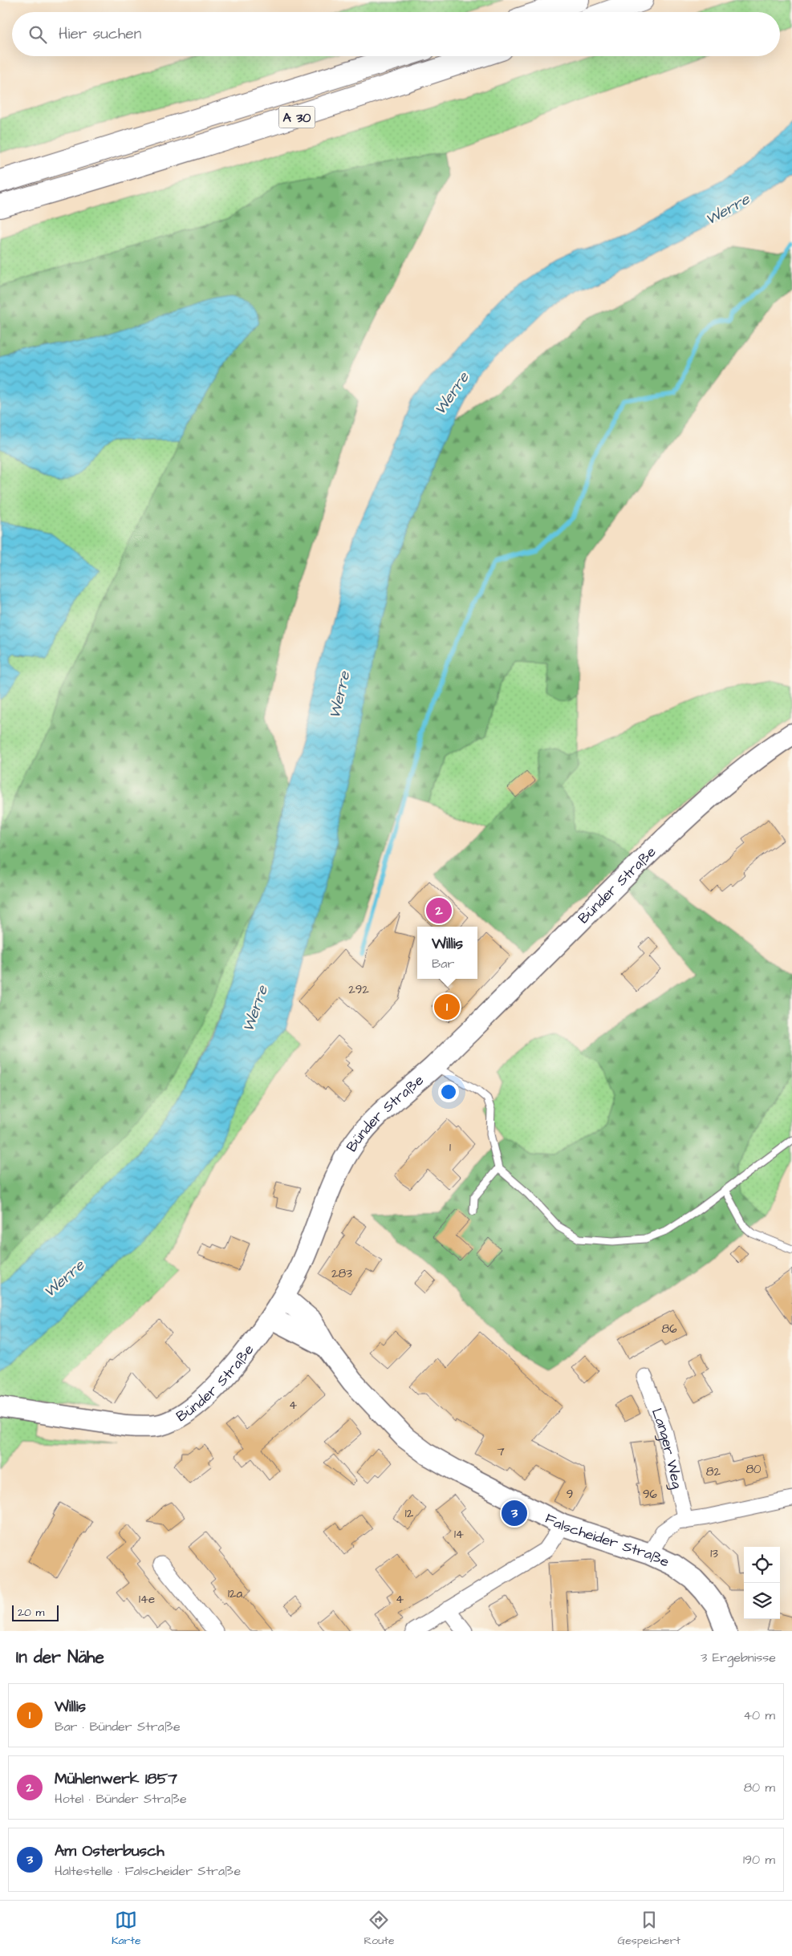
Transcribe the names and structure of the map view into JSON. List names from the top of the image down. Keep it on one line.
{"streets":{"highway":["A 30"],"main road":["Bünder Straße","Falscheider Straße"],"street":["Langer Weg"]},"crossings":[["Bünder Straße","Falscheider Straße"]],"water":["Werre"],"house_numbers":["292","1","283","86","4","7","80","82","9","96","12","14","13","12a","14e","4"],"scale_bar":"20 m","page":{"search":"Hier suchen","pins":["2","1","3"],"popup":["Willis","Bar"],"scale":"20 m","heading":["In der Nähe","3 Ergebnisse"],"list":[{"mark":"1","name":"Willis","note":"Bar · Bünder Straße","value":"40 m"},{"mark":"2","name":"Mühlenwerk 1857","note":"Hotel · Bünder Straße","value":"80 m"},{"mark":"3","name":"Am Osterbusch","note":"Haltestelle · Falscheider Straße","value":"190 m"}],"nav":["Karte","Route","Gespeichert"]}}
